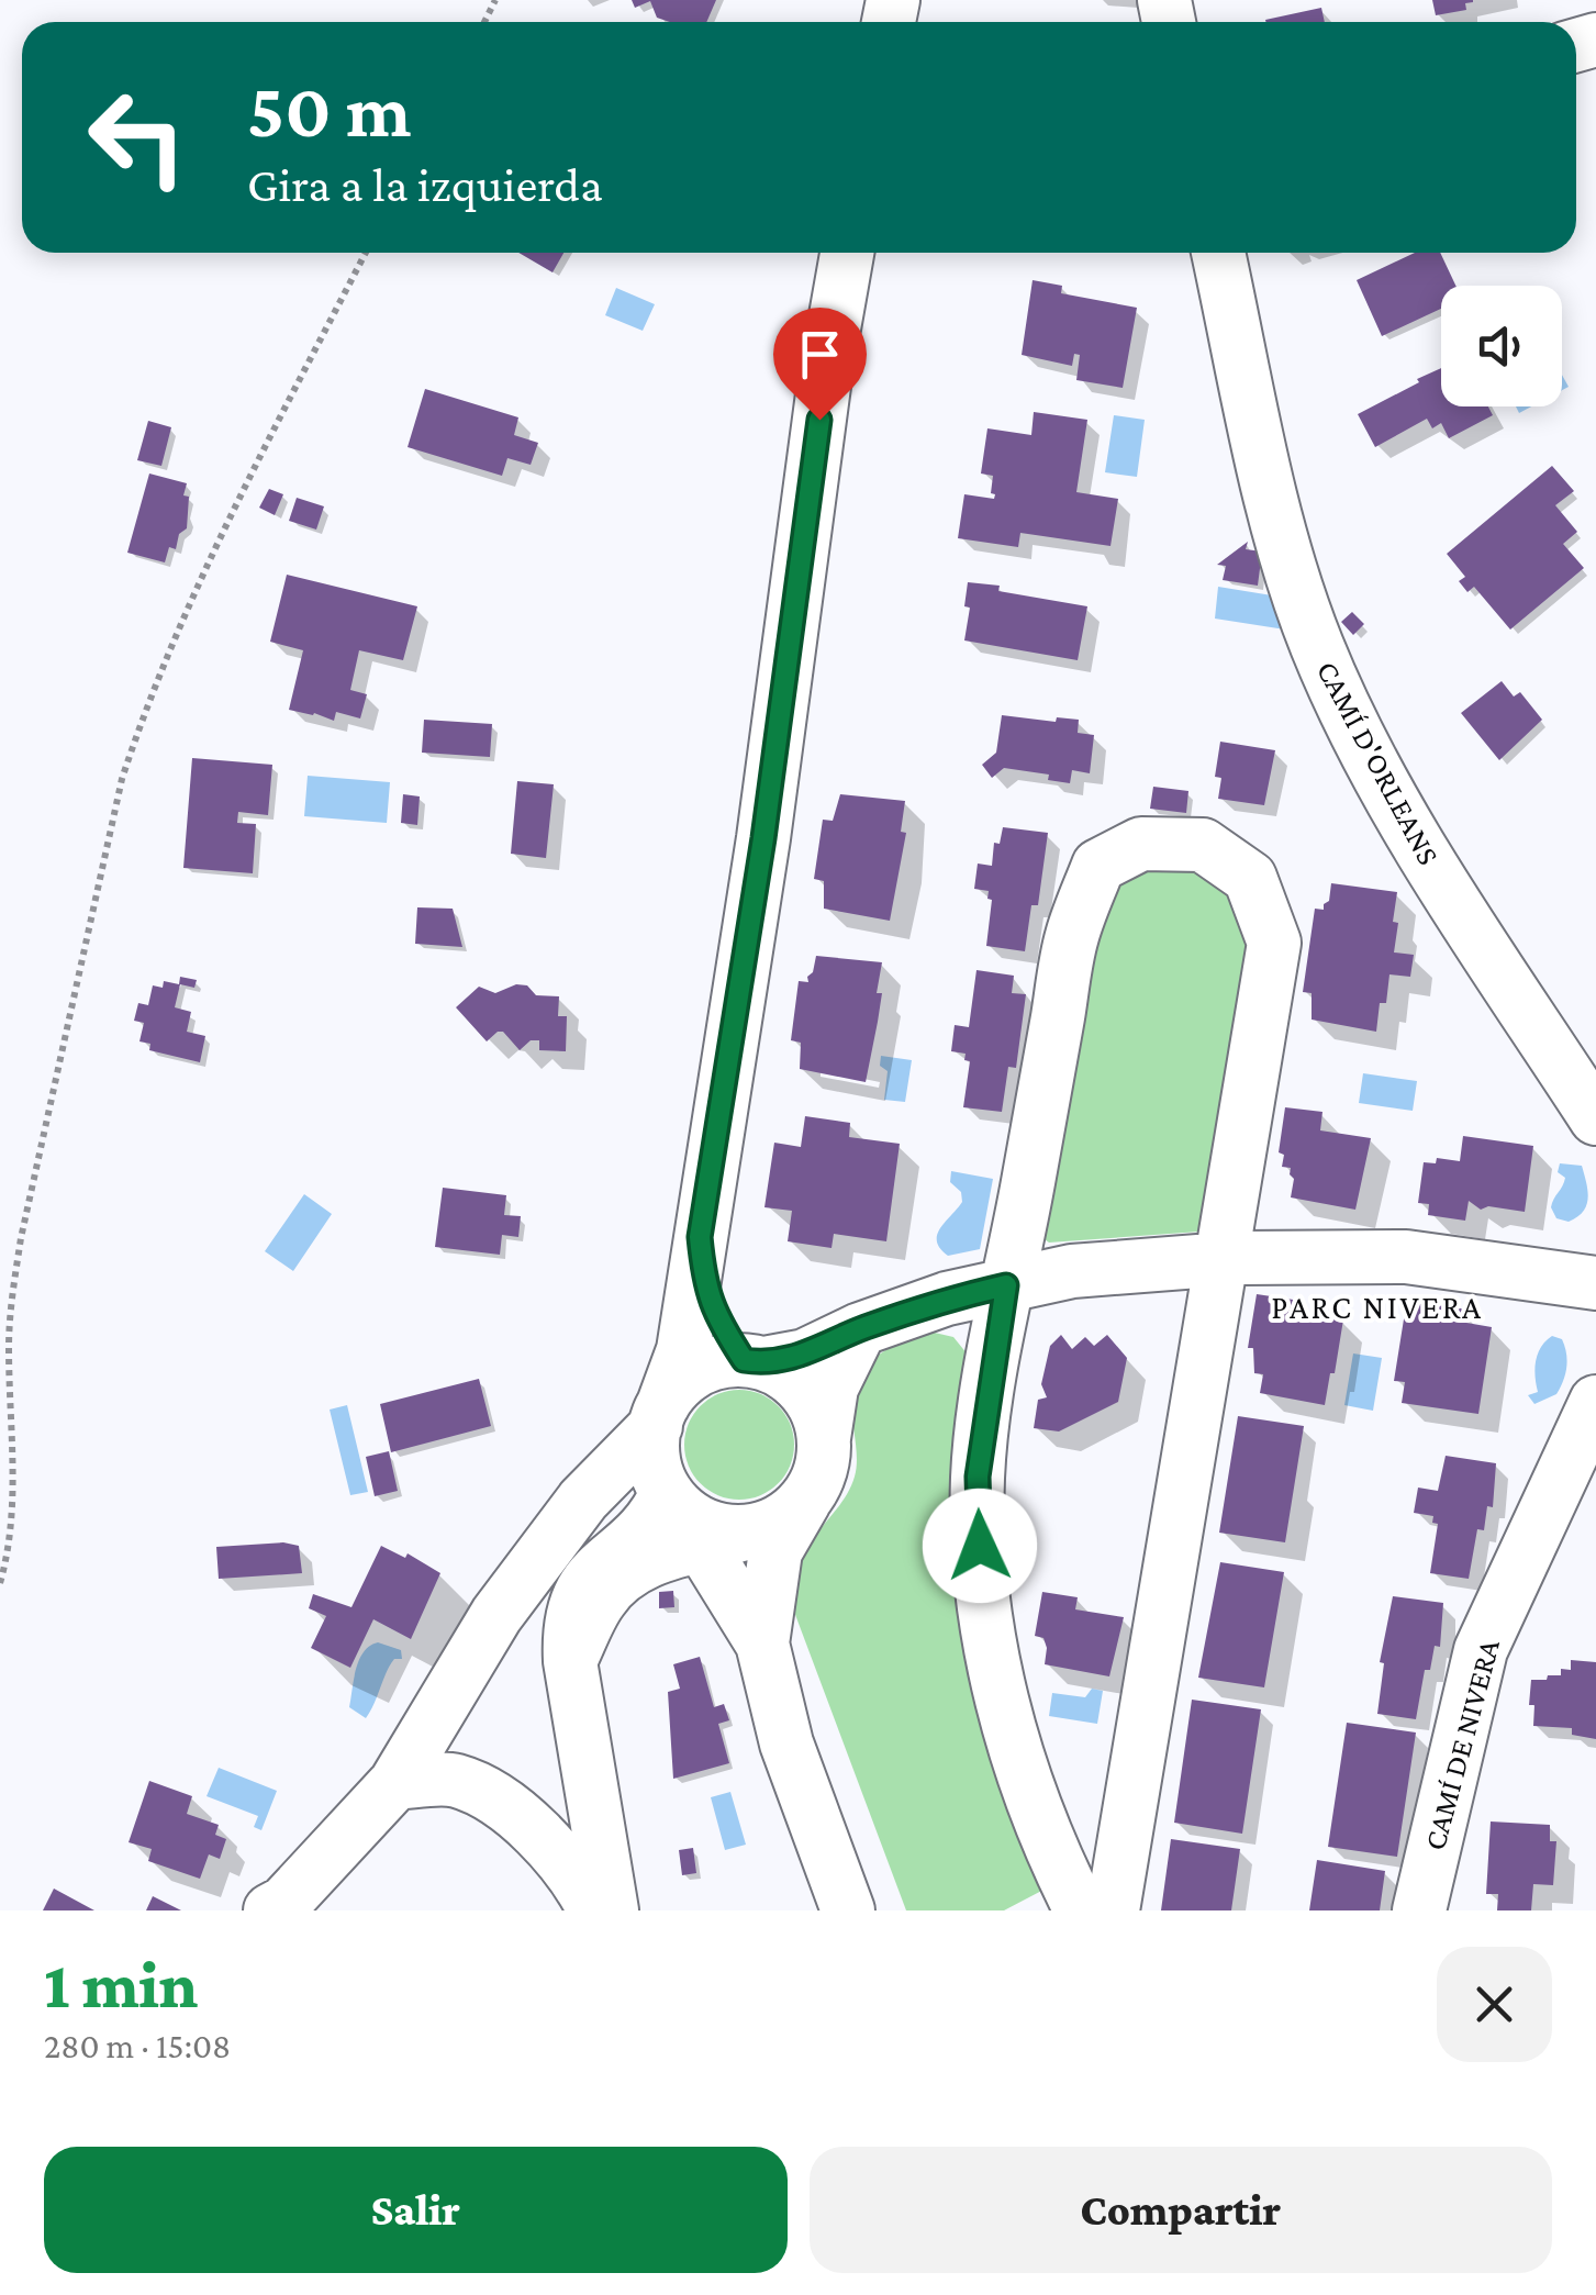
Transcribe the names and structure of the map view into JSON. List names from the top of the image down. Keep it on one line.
{"streets":{"street":["CAMÍ D'ORLEANS","CAMÍ DE NIVERA"]},"districts":["PARC NIVERA"],"page":{"turn":["50 m","Gira a la izquierda"],"heading":["1 min","280 m · 15:08"],"buttons":["Salir","Compartir"]}}
